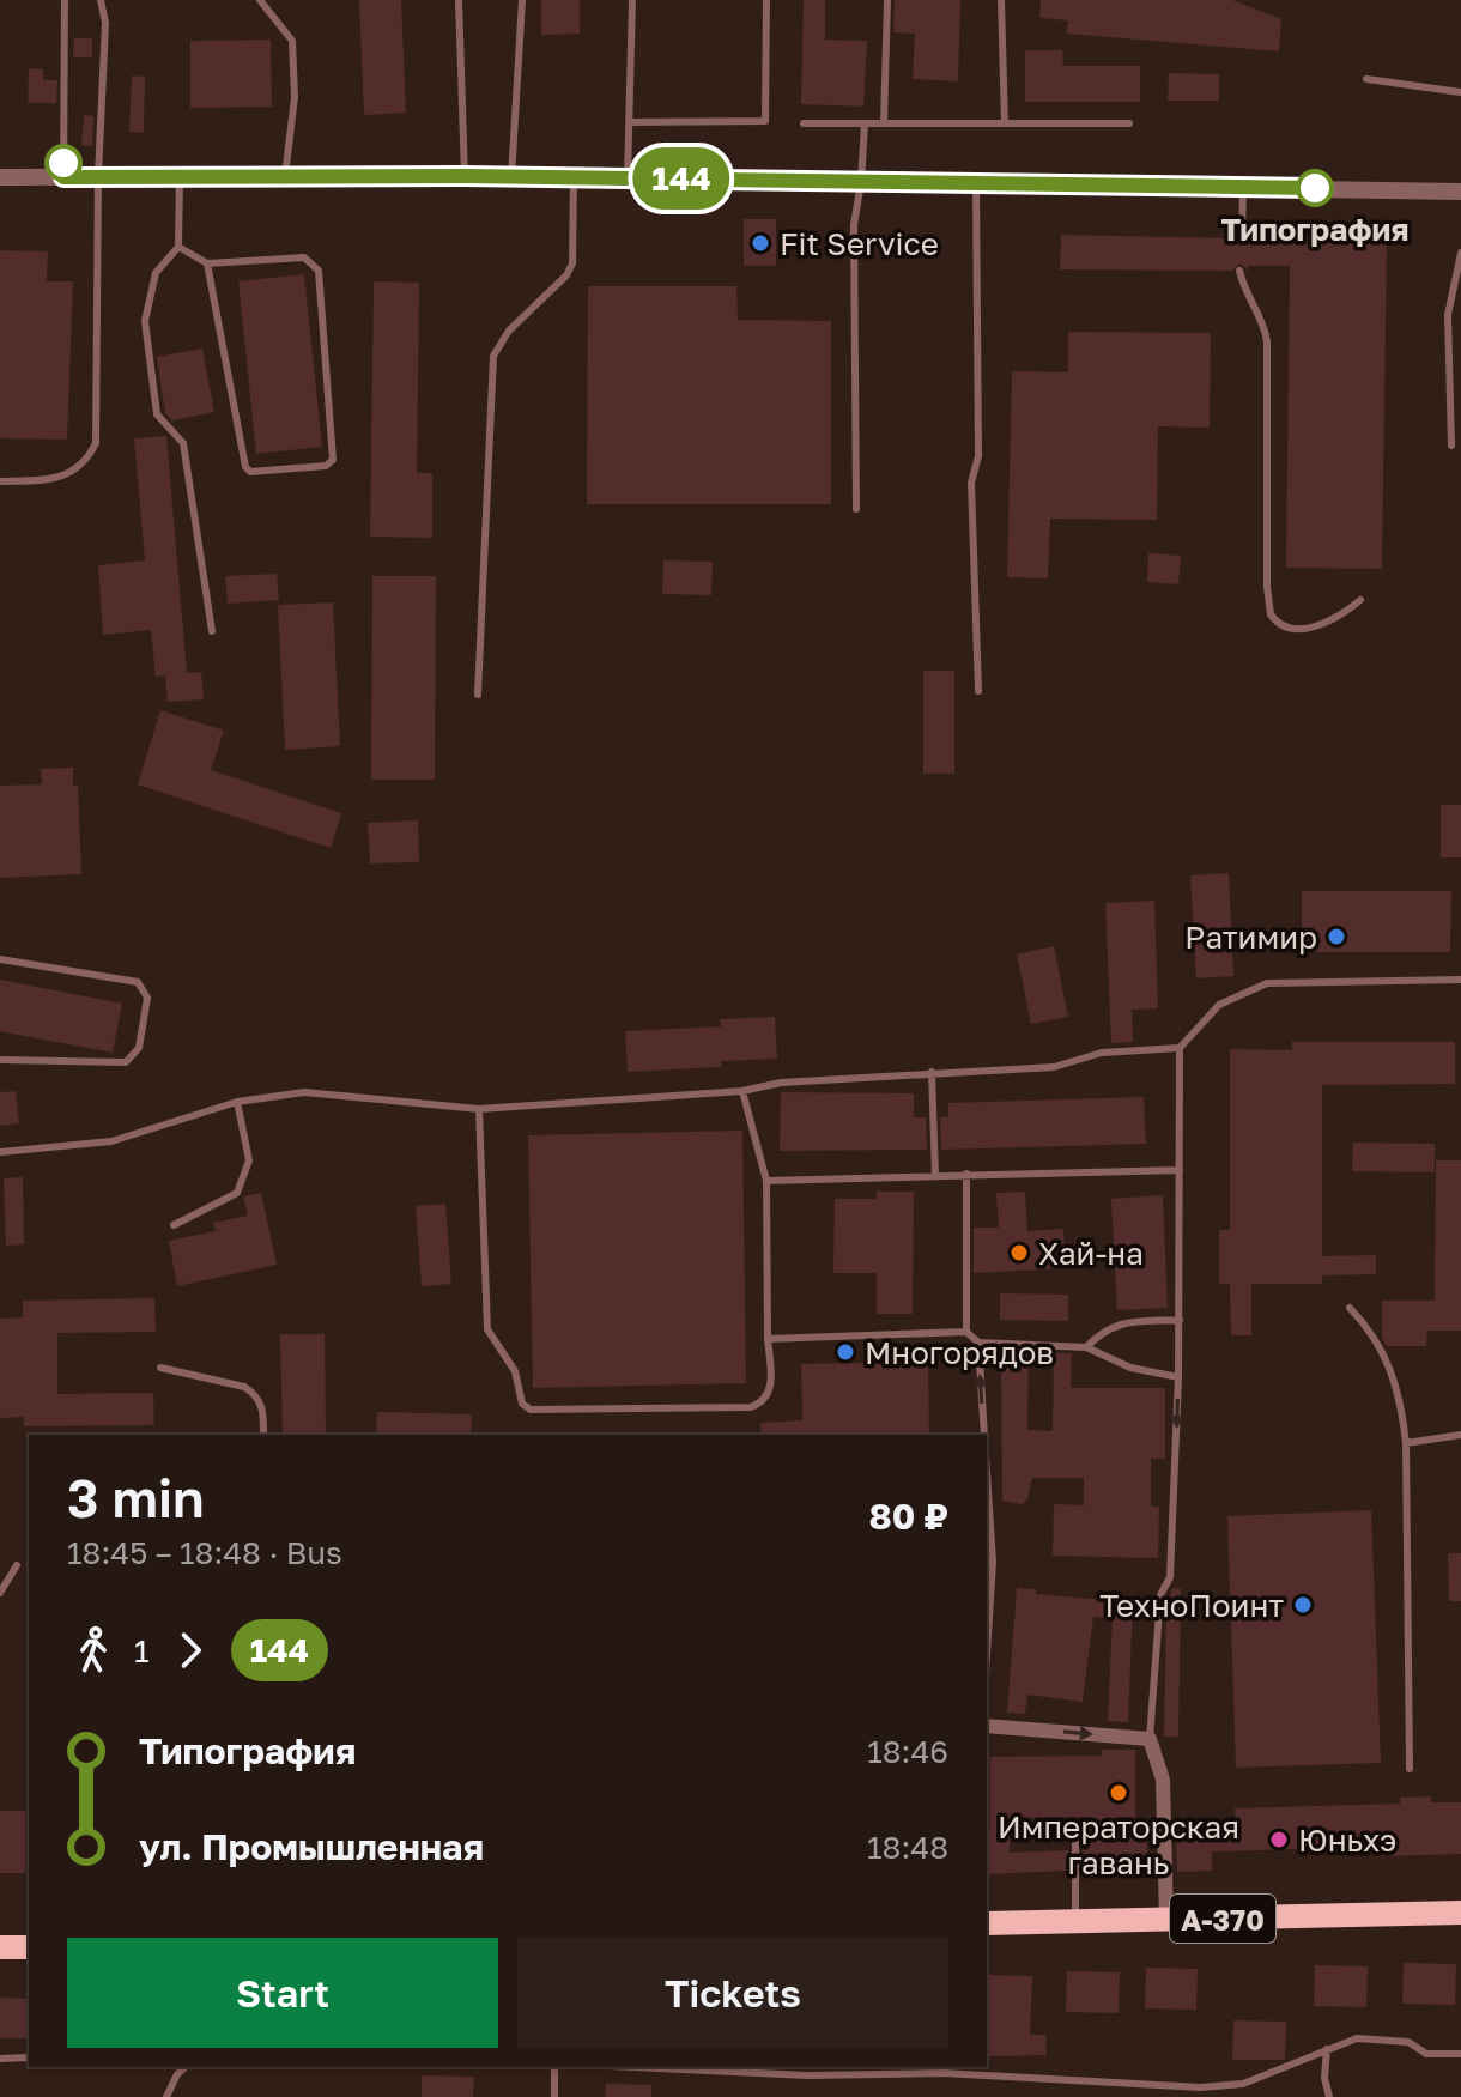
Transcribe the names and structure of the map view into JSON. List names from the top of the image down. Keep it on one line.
{"streets":{"highway":["А-370"]},"places":["Типография","Fit Service","Ратимир","Хай-на","Многорядов","ТехноПоинт","Императорская гавань","Юньхэ"],"lines":["bus line 144"],"page":{"on_map":"144","heading":["3 min","18:45 – 18:48 · Bus","80 ₽"],"legs":["1","144"],"list":[{"name":"Типография","value":"18:46"},{"name":"ул. Промышленная","value":"18:48"}],"buttons":["Start","Tickets"]}}
